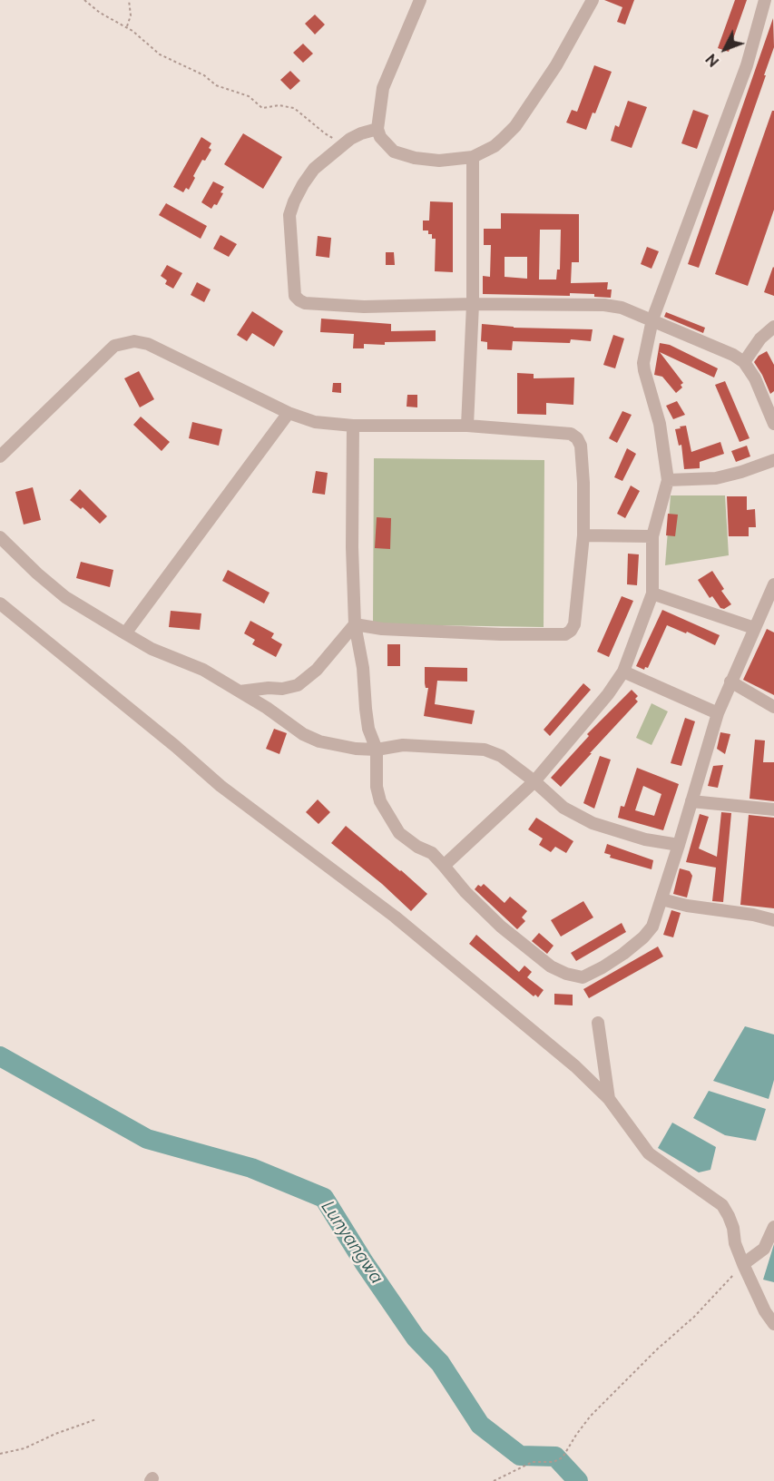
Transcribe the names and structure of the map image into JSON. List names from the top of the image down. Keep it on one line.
{"water":["Lunyangwa"],"north":"bottom left"}
